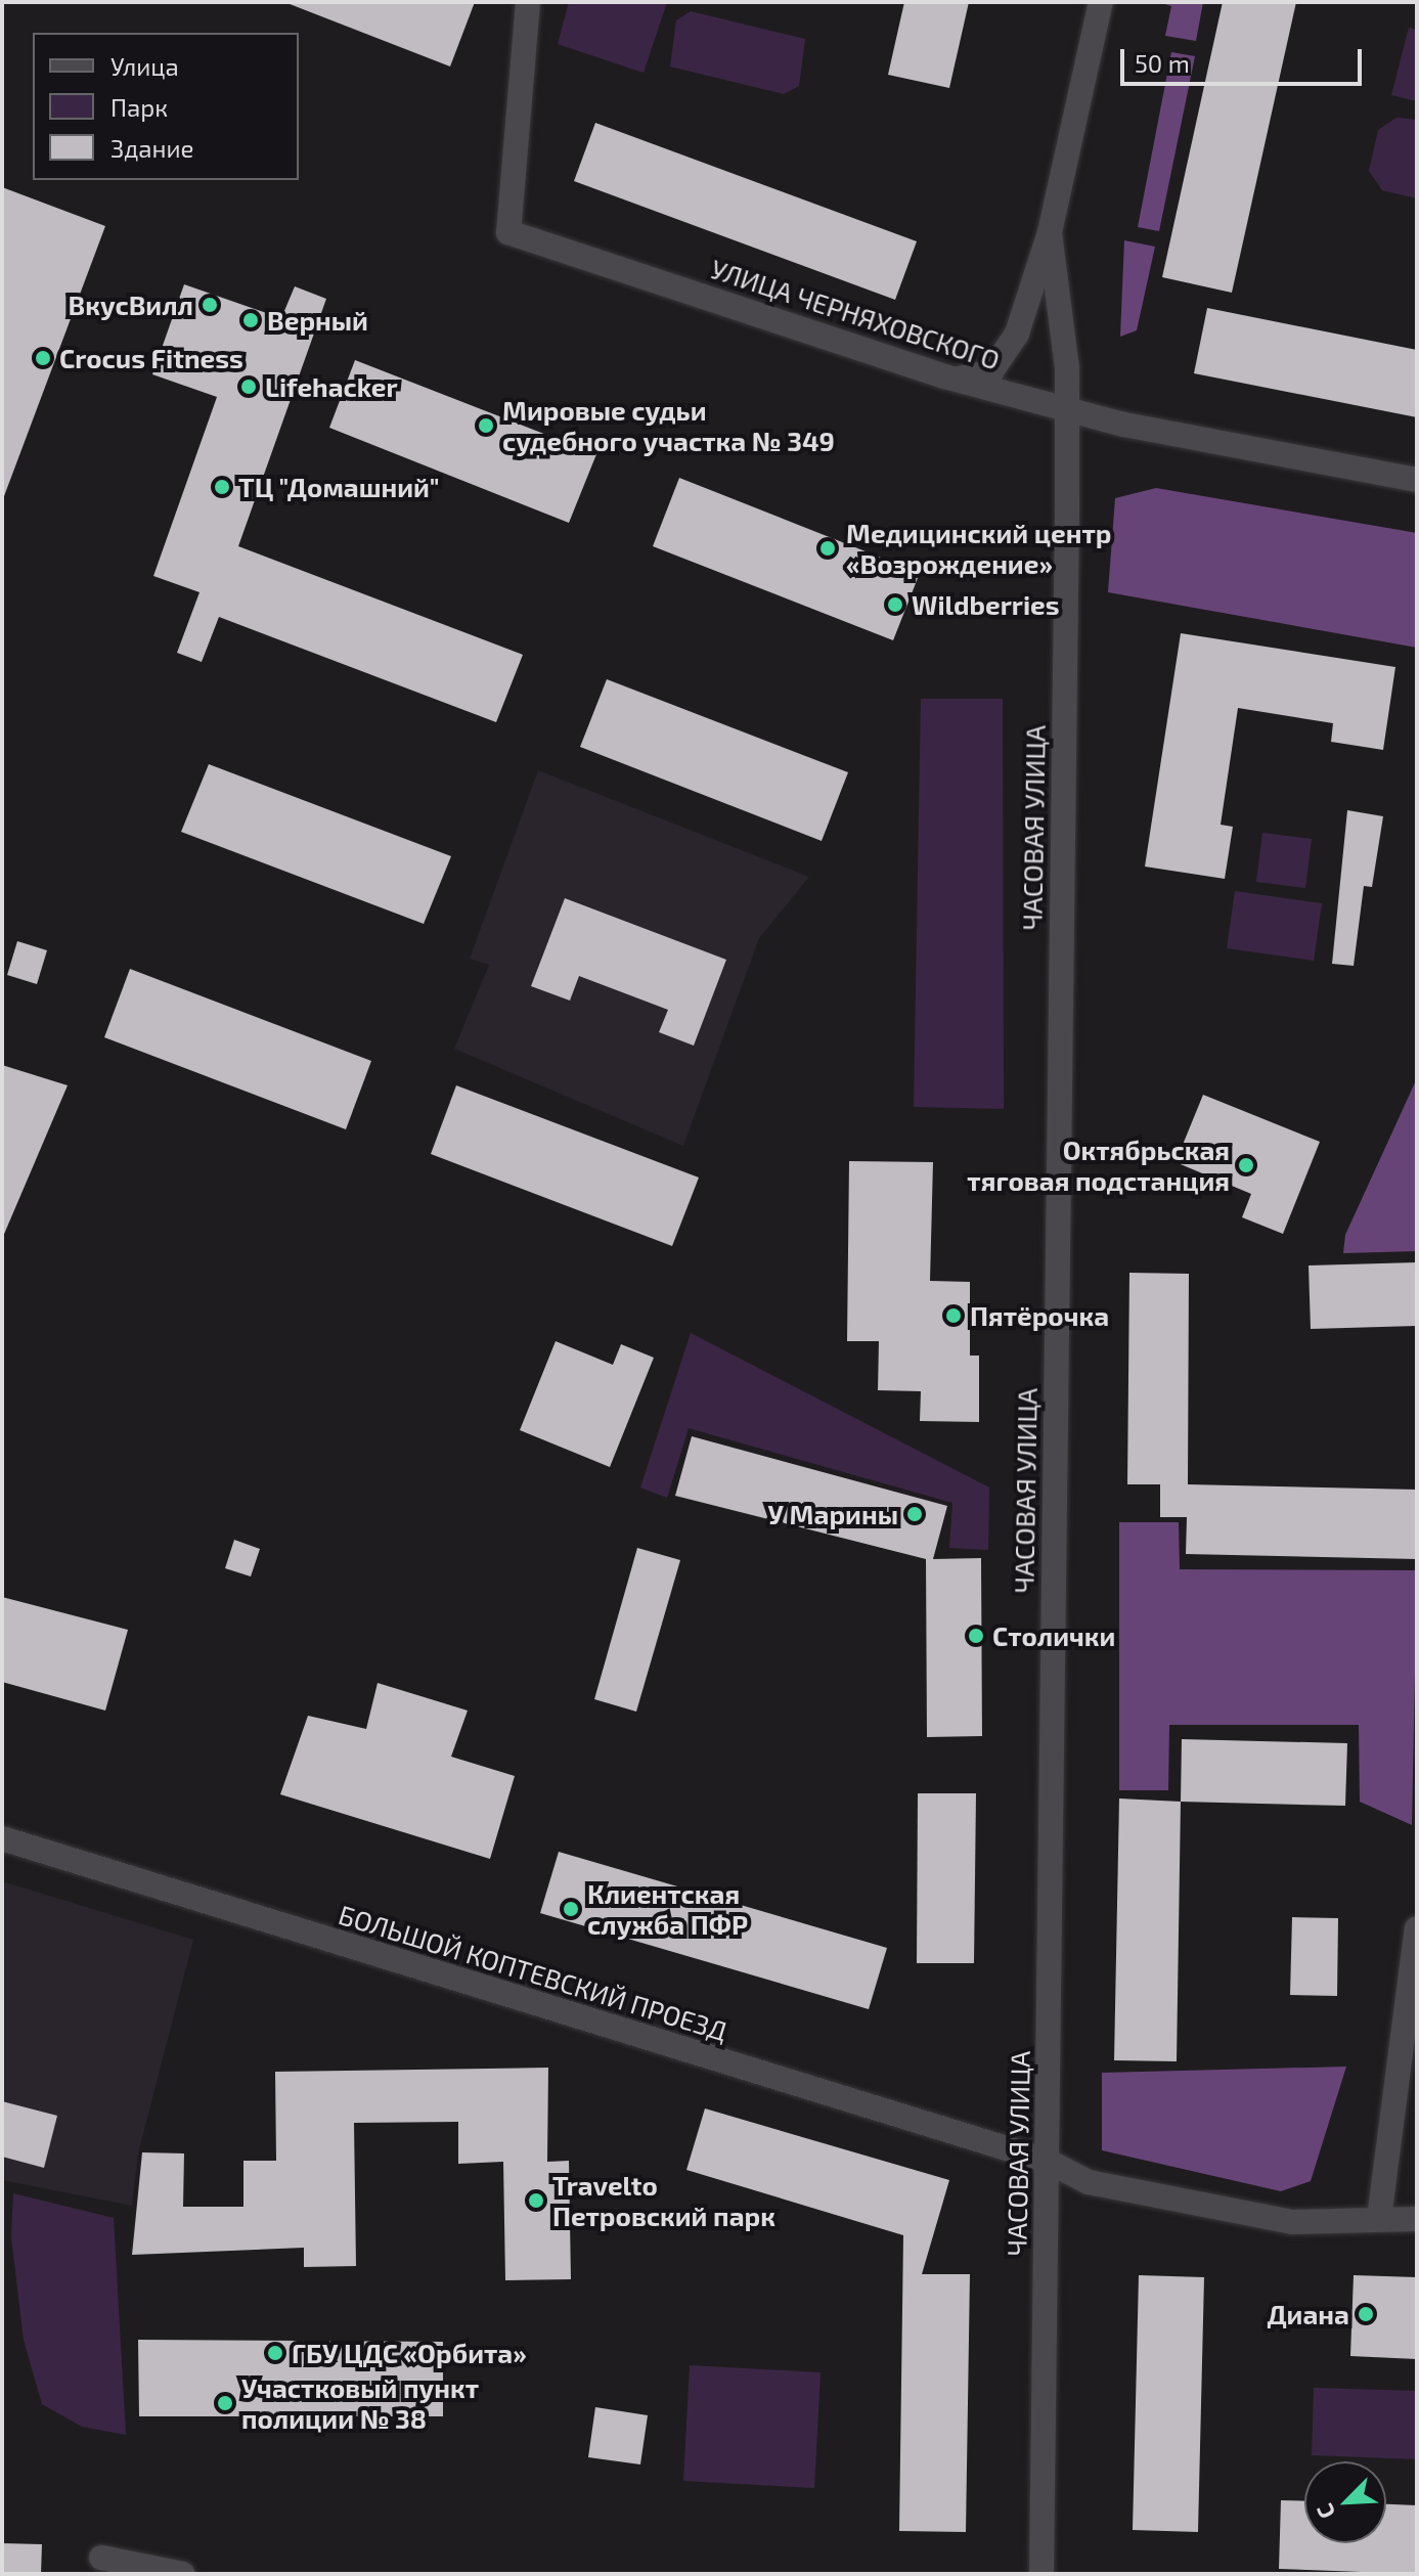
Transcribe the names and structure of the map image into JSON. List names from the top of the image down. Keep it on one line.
{"streets":{"street":["УЛИЦА ЧЕРНЯХОВСКОГО","ЧАСОВАЯ УЛИЦА","БОЛЬШОЙ КОПТЕВСКИЙ ПРОЕЗД"]},"crossings":[["УЛИЦА ЧЕРНЯХОВСКОГО","ЧАСОВАЯ УЛИЦА"],["ЧАСОВАЯ УЛИЦА","БОЛЬШОЙ КОПТЕВСКИЙ ПРОЕЗД"]],"places":["ВкусВилл","Верный","Crocus Fitness","Lifehacker","Мировые судьи судебного участка № 349","ТЦ \"Домашний\"","Медицинский центр «Возрождение»","Wildberries","Октябрьская тяговая подстанция","Пятёрочка","У Марины","Столички","Клиентская служба ПФР","Travelto Петровский парк","Диана","ГБУ ЦДС «Орбита»","Участковый пункт полиции № 38"],"legend":["Улица","Парк","Здание"],"scale_bar":"50 m","north":"bottom left"}
